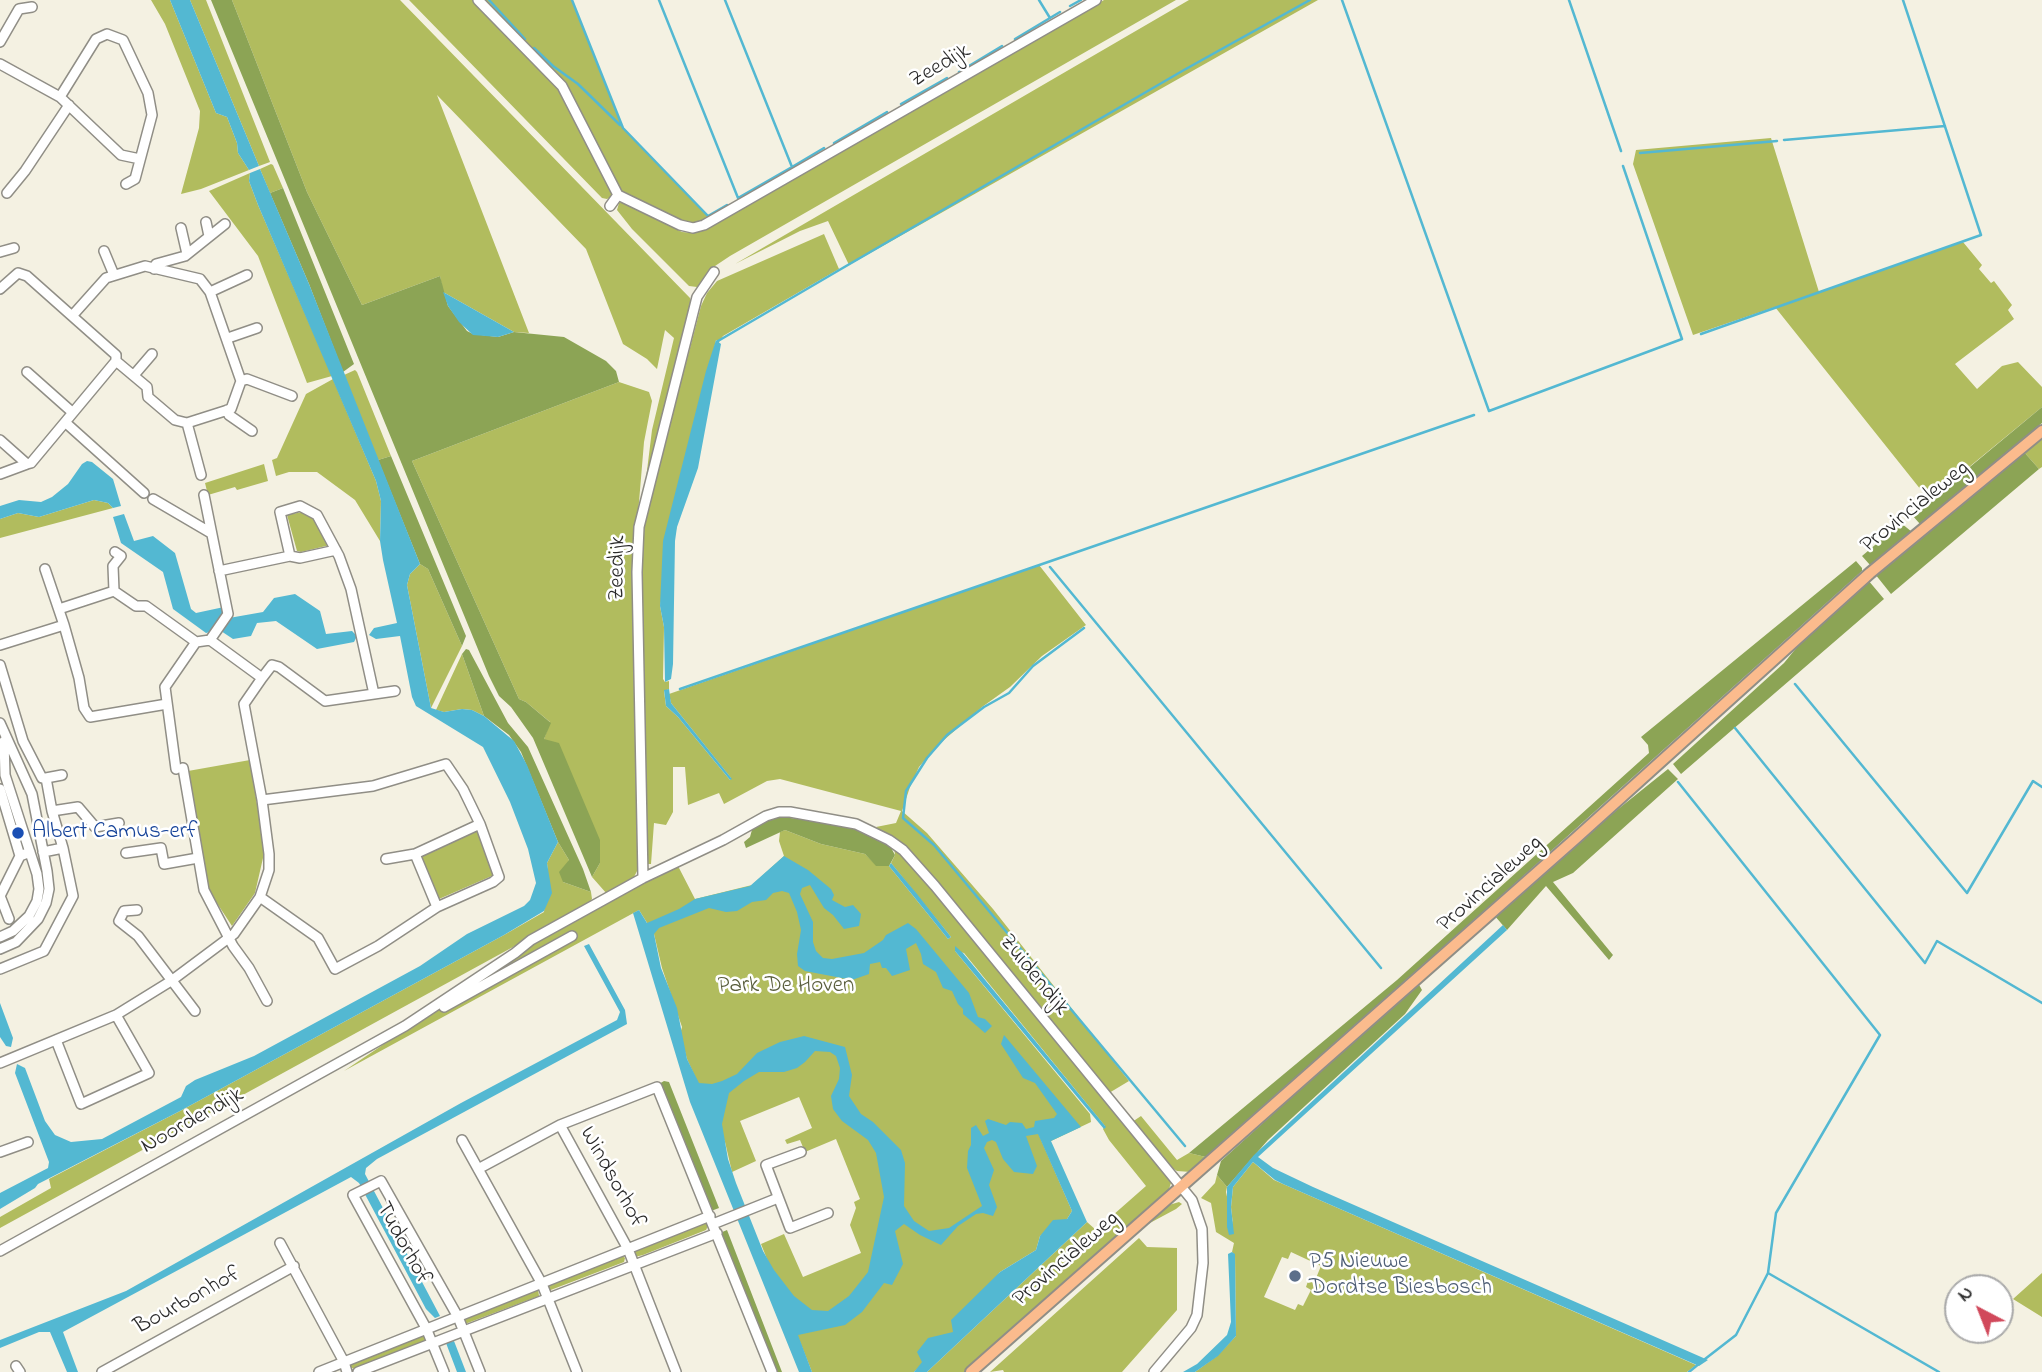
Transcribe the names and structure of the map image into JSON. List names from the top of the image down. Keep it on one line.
{"streets":{"main road":["Provincialeweg"],"street":["Zeedijk","Zuidendijk","Noordendijk","Windsorhof","Tudorhof","Bourbonhof"]},"crossings":[["Zeedijk","Zuidendijk"],["Zeedijk","Noordendijk"],["Provincialeweg","Zuidendijk"],["Zuidendijk","Noordendijk"]],"parks":["Park De Hoven"],"places":["Albert Camus-erf","P5 Nieuwe Dordtse Biesbosch"],"north":"top left"}
